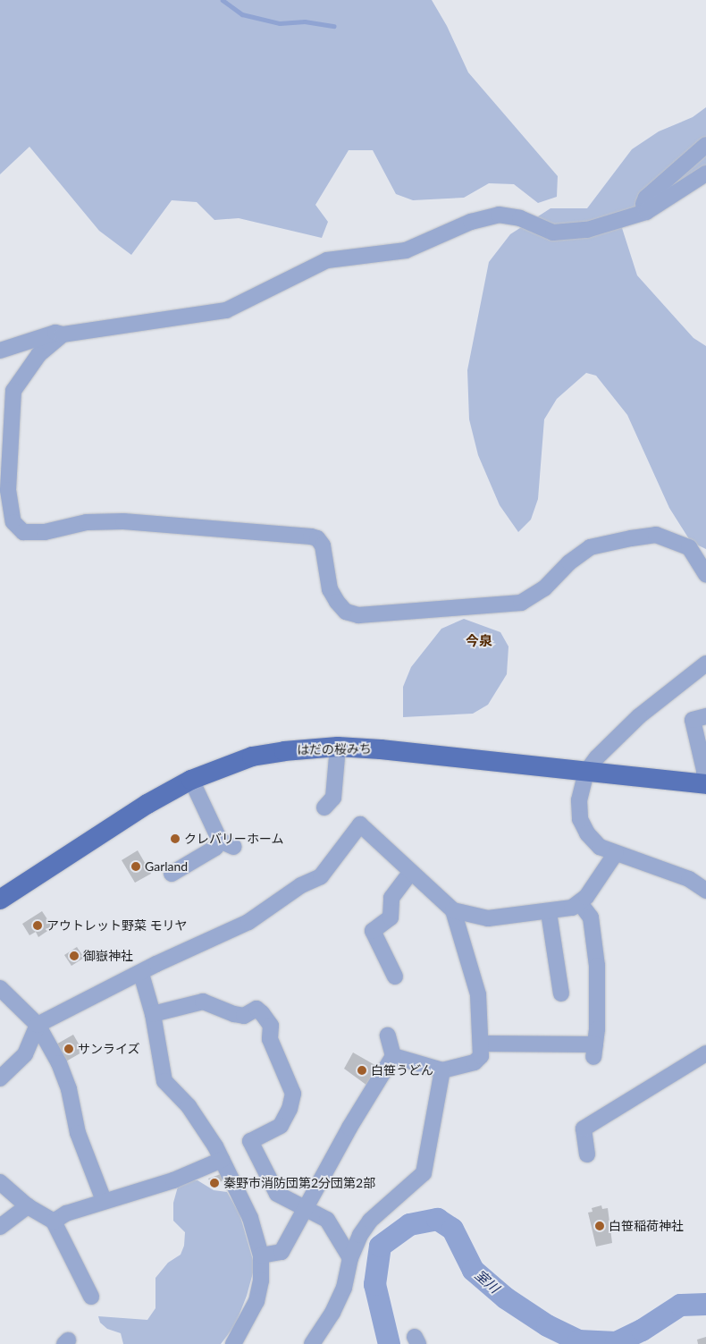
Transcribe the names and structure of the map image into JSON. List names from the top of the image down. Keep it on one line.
{"streets":{"main road":["はだの桜みち"]},"districts":["今泉"],"water":["室川"],"places":["クレバリーホーム","Garland","アウトレット野菜 モリヤ","御嶽神社","サンライズ","白笹うどん","秦野市消防団第2分団第2部","白笹稲荷神社"]}
